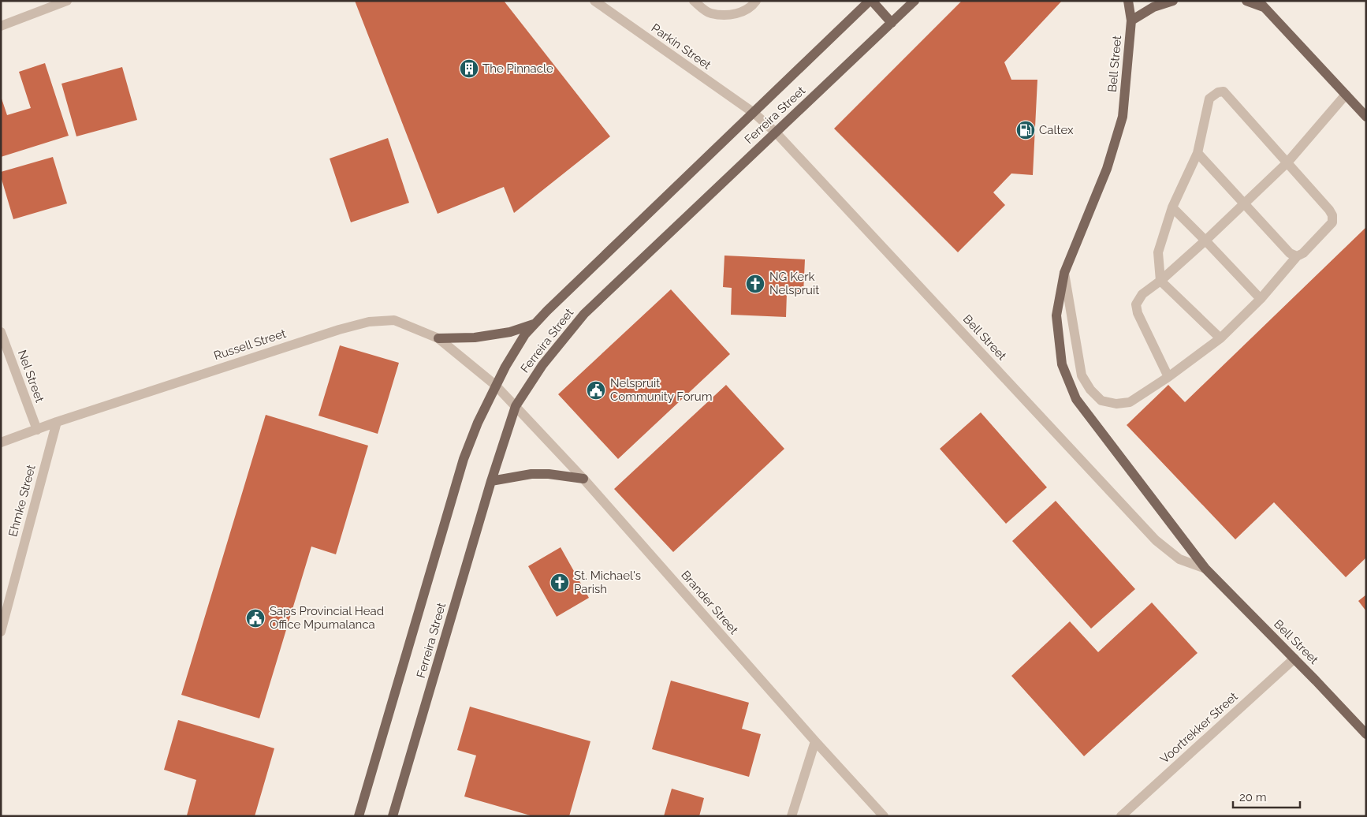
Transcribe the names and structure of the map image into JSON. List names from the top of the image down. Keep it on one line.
{"streets":{"main road":["Bell Street","Ferreira Street"],"street":["Parkin Street","Russell Street","Nel Street","Ehmke Street","Brander Street","Voortrekker Street"]},"crossings":[["Parkin Street","Bell Street"],["Parkin Street","Ferreira Street"],["Bell Street","Ferreira Street"],["Bell Street","Voortrekker Street"],["Ferreira Street","Russell Street"],["Ferreira Street","Brander Street"],["Russell Street","Nel Street"],["Russell Street","Ehmke Street"],["Russell Street","Brander Street"]],"places":{"building":["The Pinnacle"],"fuel station":["Caltex"],"church":["NG Kerk Nelspruit","St. Michael's Parish"],"public building":["Nelspruit Community Forum","Saps Provincial Head Office Mpumalanca"]},"scale_bar":"20 m"}
